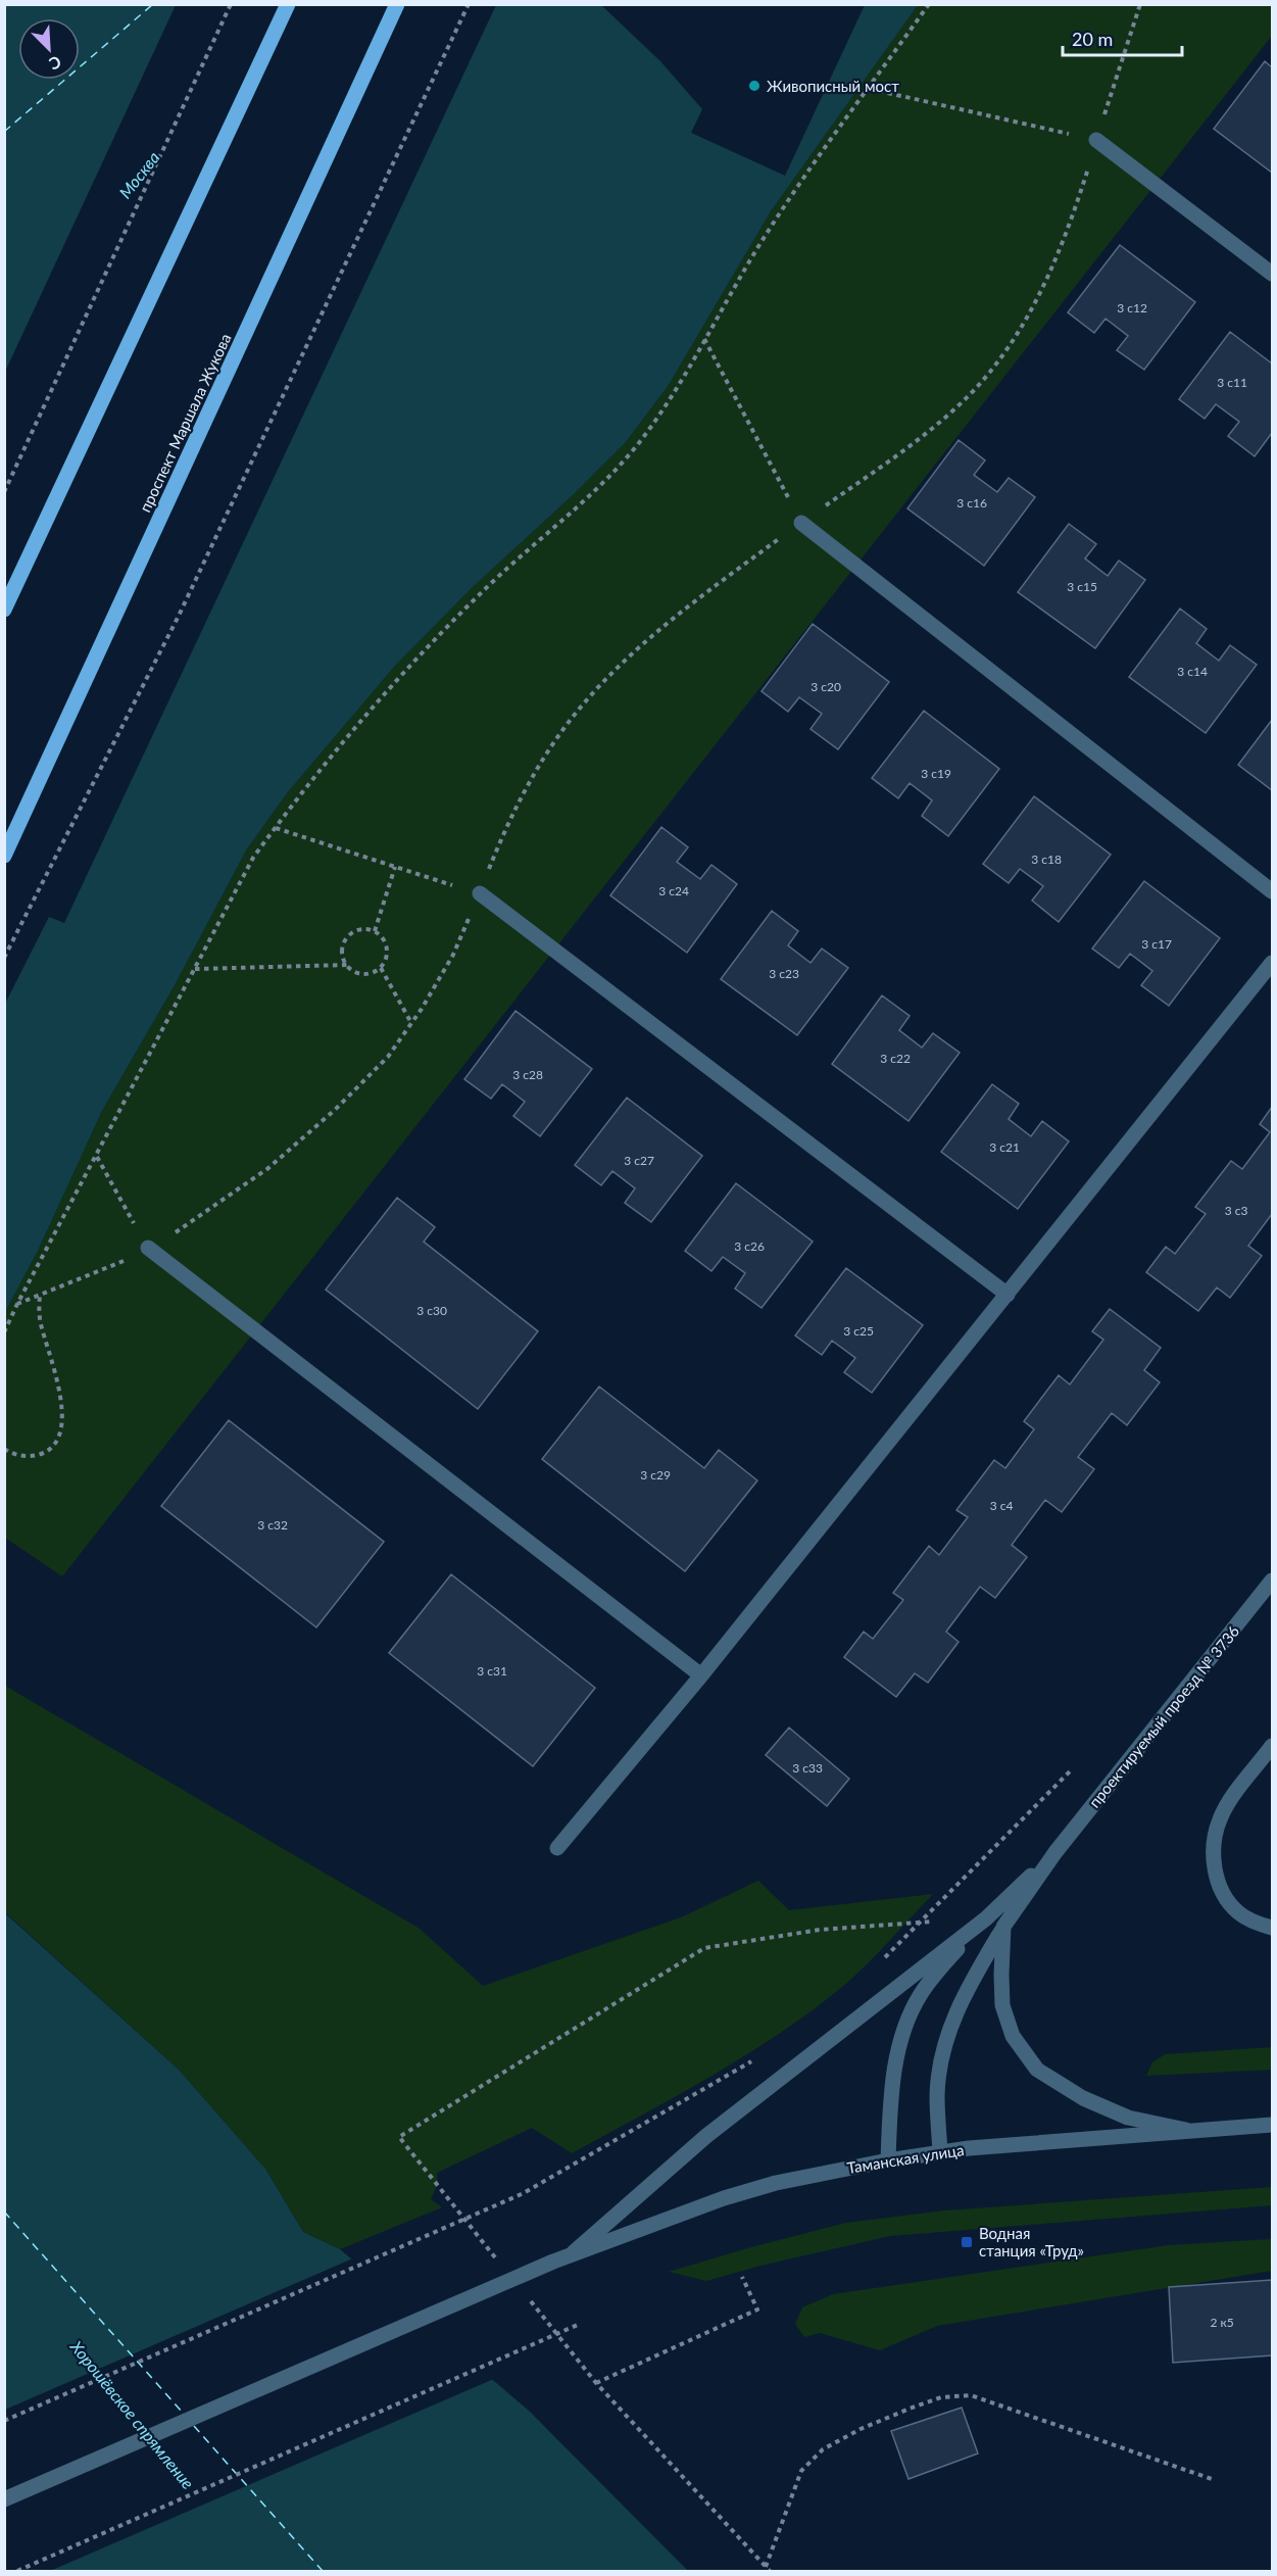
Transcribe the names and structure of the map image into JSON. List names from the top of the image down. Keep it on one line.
{"streets":{"main road":["проспект Маршала Жукова"],"street":["проектируемый проезд № 3736","Таманская улица"]},"water":["Москва","Хорошёвское спрямление"],"places":{"other":["Живописный мост"],"transit":["Водная станция «Труд»"]},"house_numbers":["3 с12","3 с11","3 с16","3 с15","3 с14","3 с20","3 с19","3 с18","3 с24","3 с17","3 с23","3 с22","3 с28","3 с21","3 с27","3 с3","3 с26","3 с30","3 с25","3 с29","3 с4","3 с32","3 с31","3 с33","2 к5"],"scale_bar":"20 m","north":"bottom right"}
